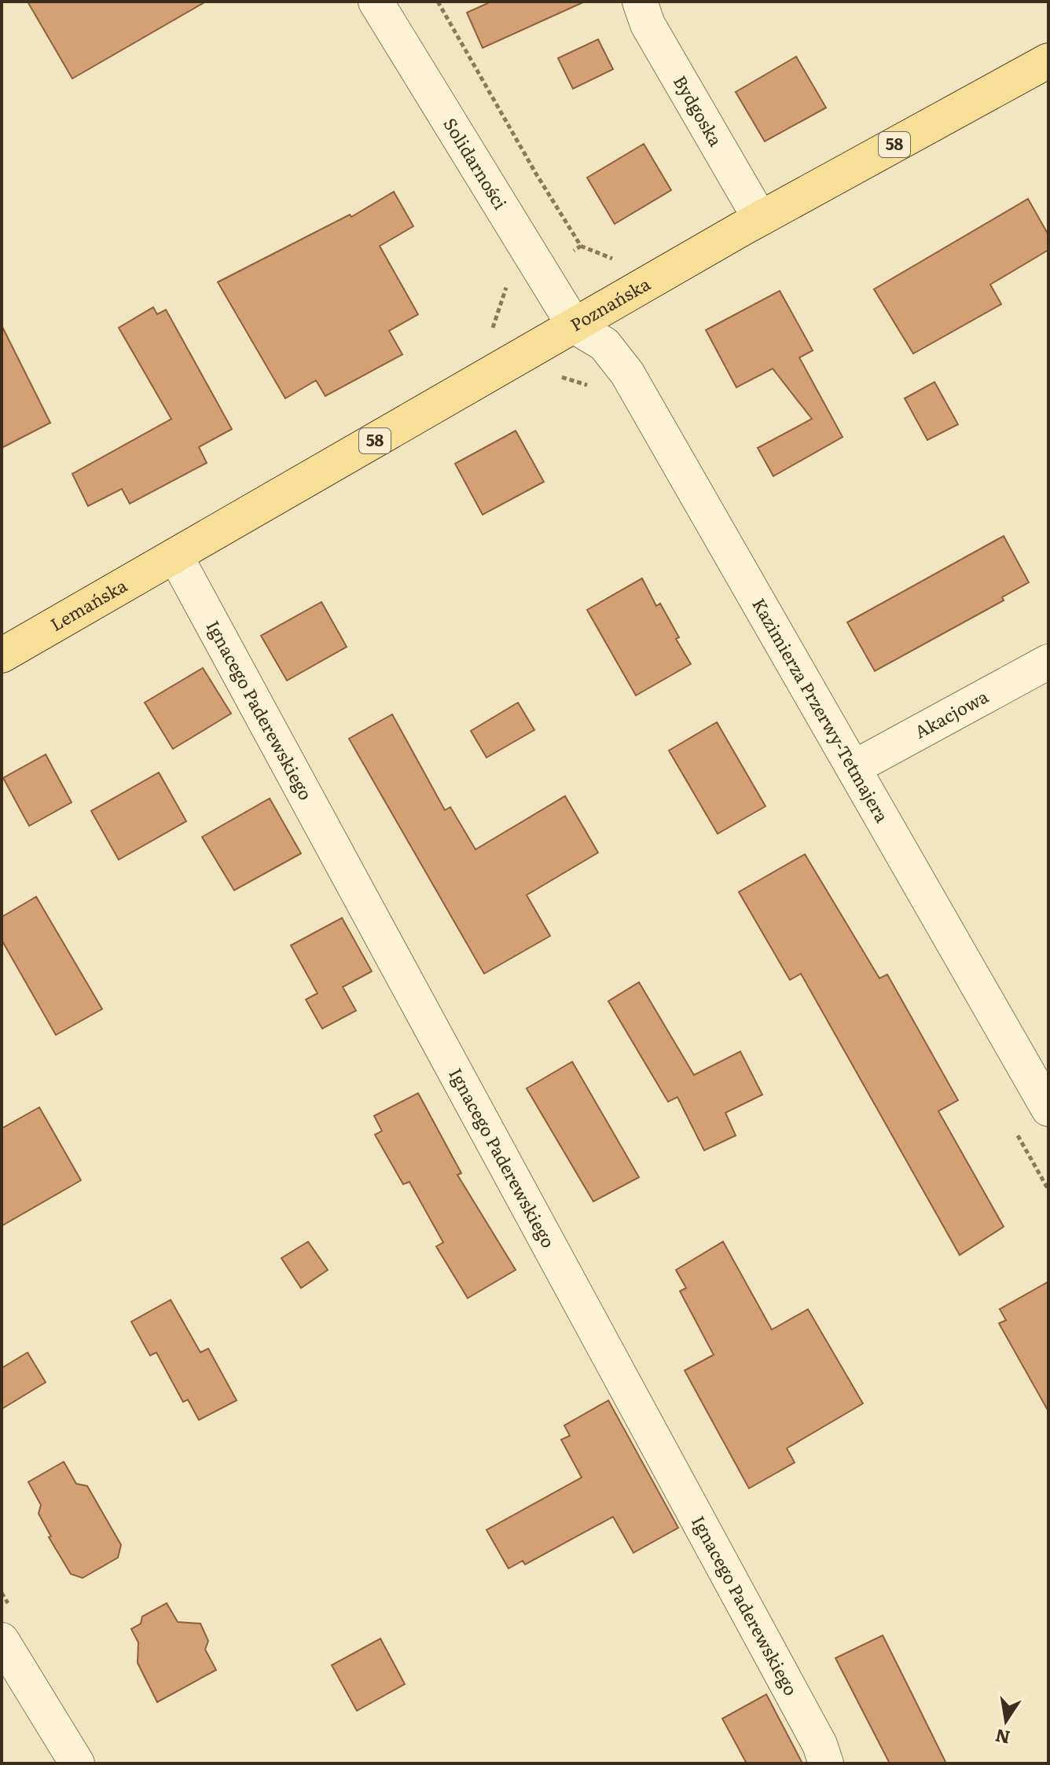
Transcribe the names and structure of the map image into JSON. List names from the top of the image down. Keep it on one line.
{"streets":{"main road":["58","Poznańska","Lemańska"],"street":["Bydgoska","Solidarności","Ignacego Paderewskiego","Kazimierza Przerwy-Tetmajera","Akacjowa"]},"crossings":[["Bydgoska","Poznańska"],["Solidarności","Poznańska"],["Solidarności","Kazimierza Przerwy-Tetmajera"],["Poznańska","Lemańska"],["Poznańska","Ignacego Paderewskiego"],["Poznańska","Kazimierza Przerwy-Tetmajera"],["Lemańska","Ignacego Paderewskiego"],["Kazimierza Przerwy-Tetmajera","Akacjowa"]],"north":"bottom"}
